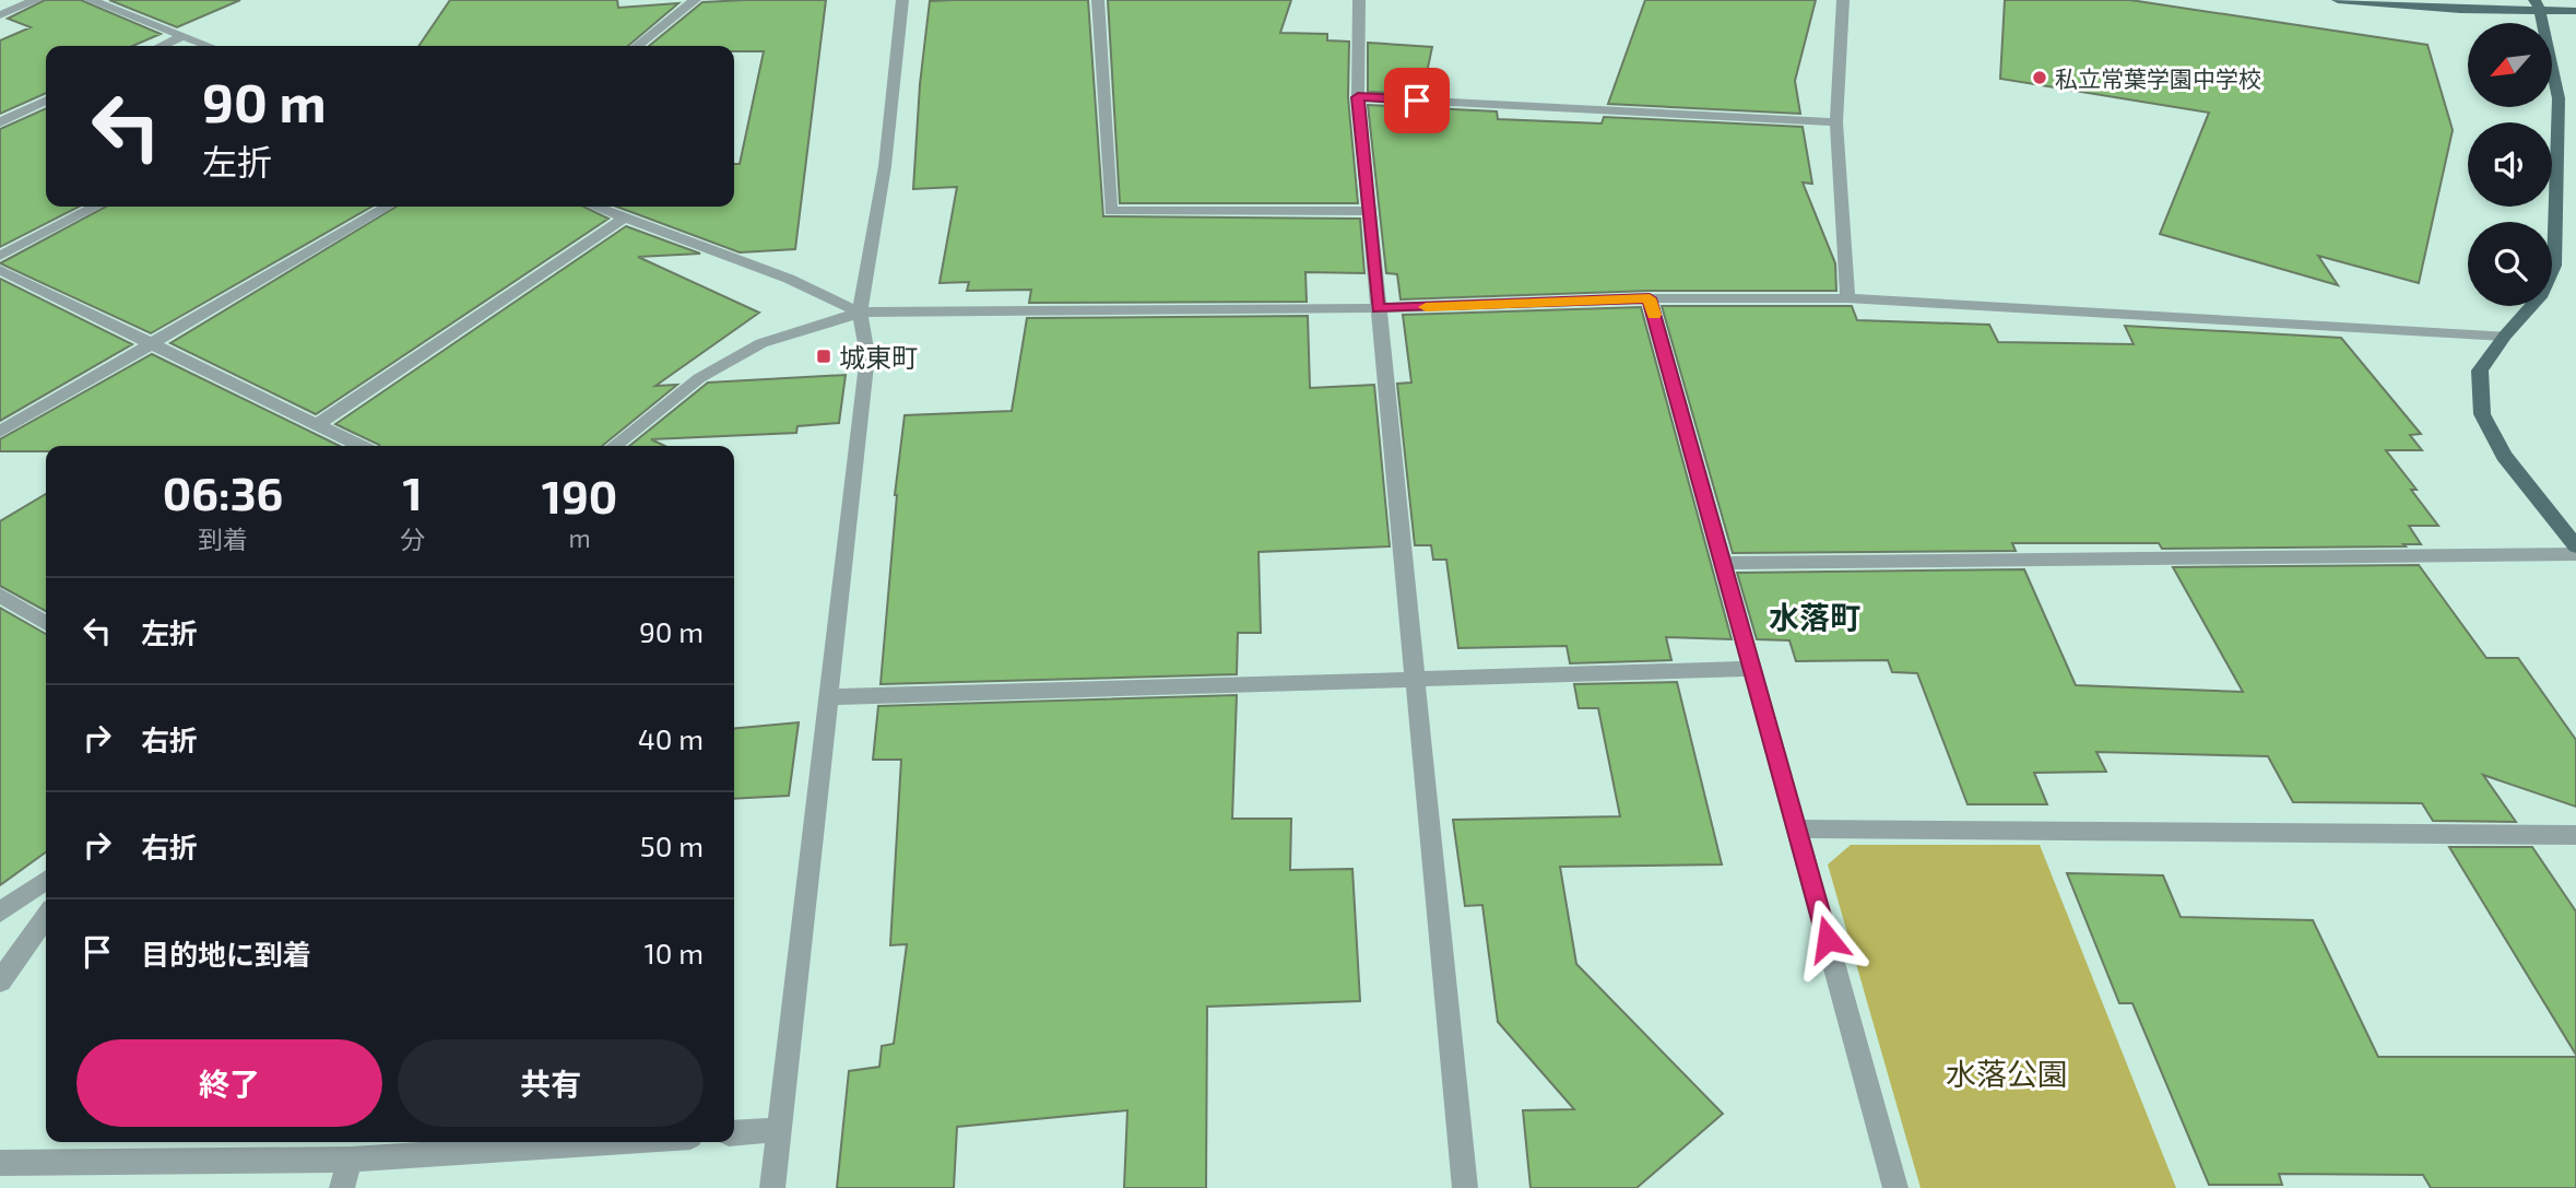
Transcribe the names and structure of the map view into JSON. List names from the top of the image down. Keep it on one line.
{"districts":["水落町"],"parks":["水落公園"],"places":{"other":["私立常葉学園中学校"],"transit":["城東町"]},"north":"bottom left","page":{"turn":["90 m","左折"],"eta":["06:36","到着","1","分","190","m"],"list":[{"name":"左折","value":"90 m"},{"name":"右折","value":"40 m"},{"name":"右折","value":"50 m"},{"name":"目的地に到着","value":"10 m"}],"buttons":["終了","共有"]}}
